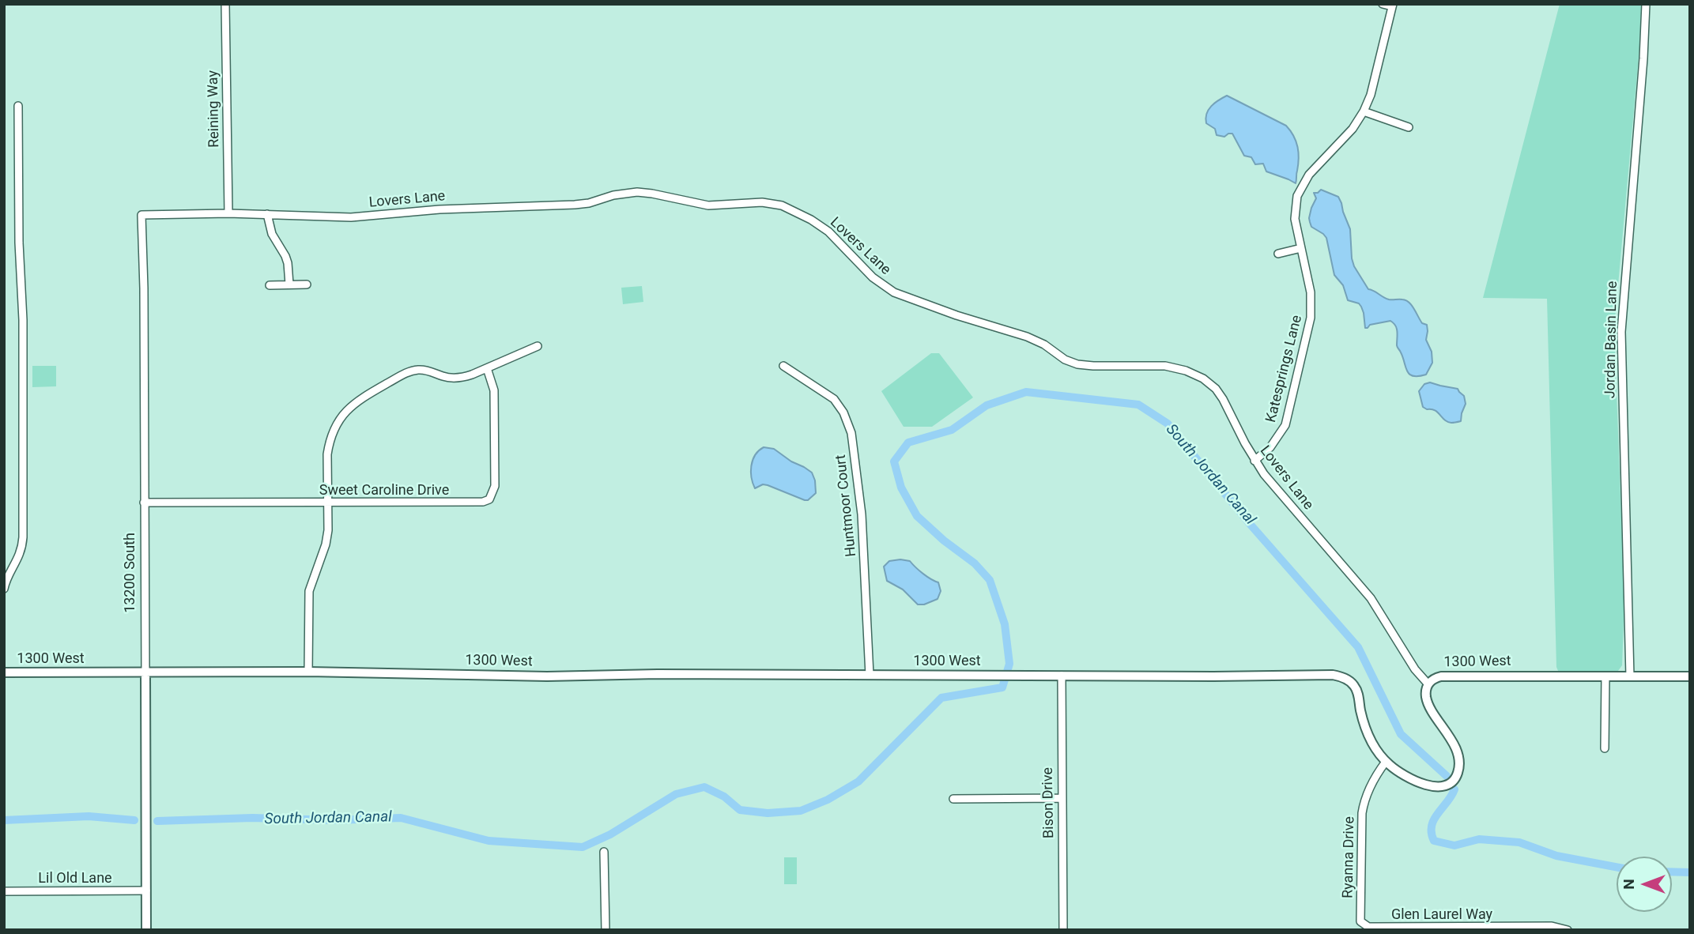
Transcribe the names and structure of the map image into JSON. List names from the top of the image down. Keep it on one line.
{"streets":{"street":["Reining Way","Lovers Lane","Jordan Basin Lane","Katesprings Lane","Sweet Caroline Drive","Huntmoor Court","13200 South","1300 West","Bison Drive","Ryanna Drive","Lil Old Lane","Glen Laurel Way"]},"crossings":[["Reining Way","Lovers Lane"],["Lovers Lane","Katesprings Lane"],["Lovers Lane","13200 South"],["Lovers Lane","1300 West"],["Jordan Basin Lane","1300 West"],["Sweet Caroline Drive","13200 South"],["Huntmoor Court","1300 West"],["13200 South","1300 West"],["13200 South","Lil Old Lane"],["1300 West","Bison Drive"],["1300 West","Ryanna Drive"],["Ryanna Drive","Glen Laurel Way"]],"water":["South Jordan Canal"],"north":"left"}
